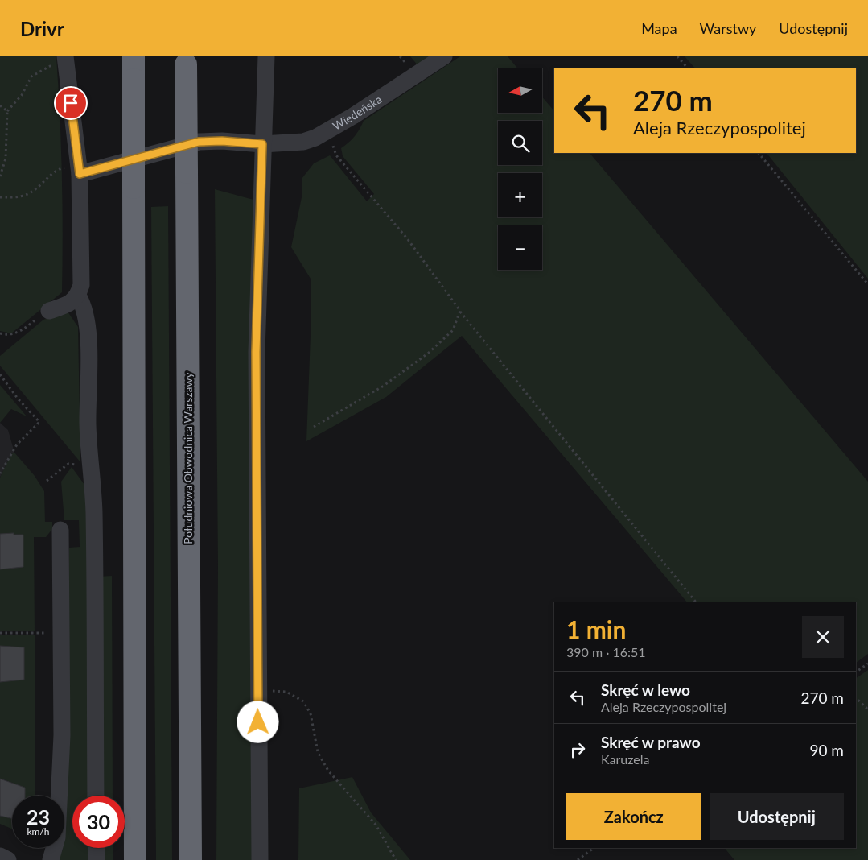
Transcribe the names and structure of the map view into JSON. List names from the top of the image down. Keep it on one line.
{"streets":{"highway":["Południowa Obwodnica Warszawy"],"street":["Wiedeńska"]},"north":"left","page":{"header":"Drivr","nav":["Mapa","Warstwy","Udostępnij"],"map_buttons":["+","−"],"turn":["270 m","Aleja Rzeczypospolitej"],"heading":["1 min","390 m · 16:51"],"list":[{"name":"Skręć w lewo","note":"Aleja Rzeczypospolitej","value":"270 m"},{"name":"Skręć w prawo","note":"Karuzela","value":"90 m"}],"buttons":["Zakończ","Udostępnij"],"speed":"23 km/h","limit":"30"}}
